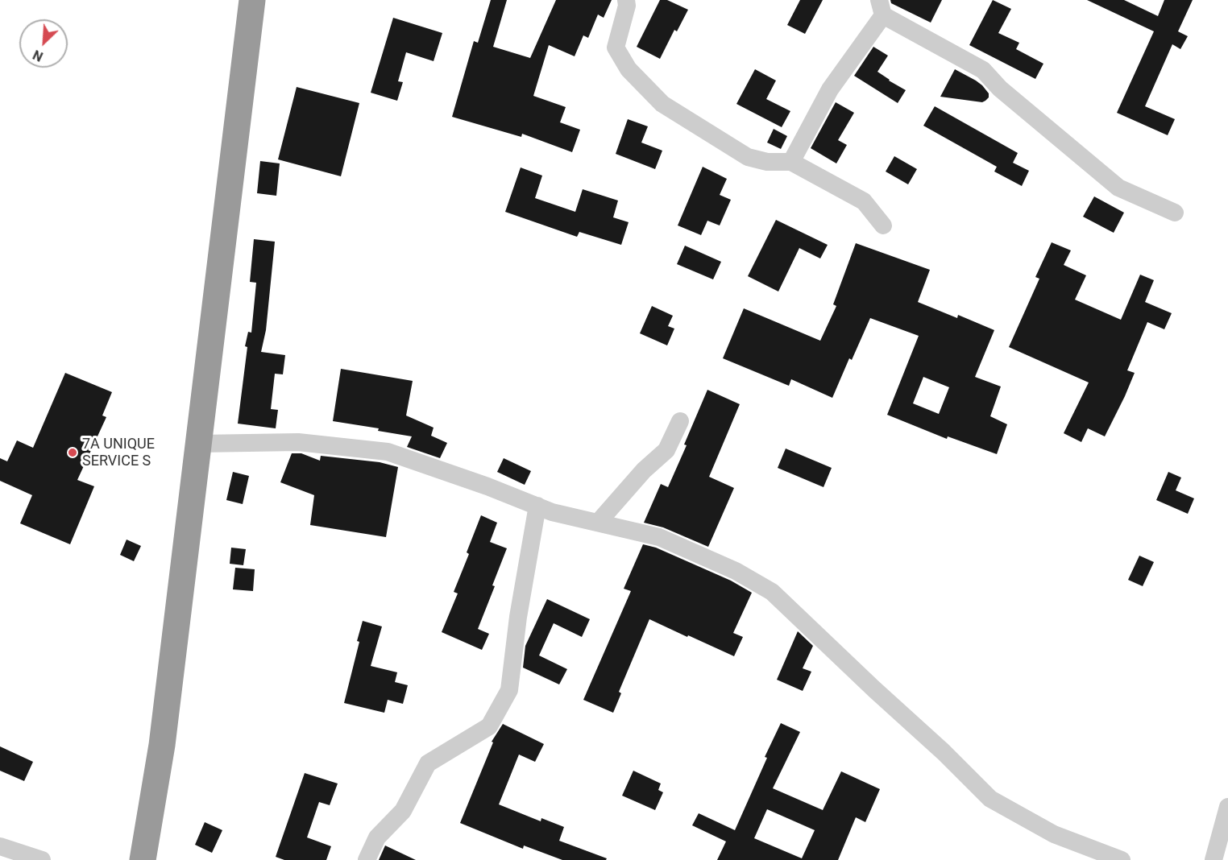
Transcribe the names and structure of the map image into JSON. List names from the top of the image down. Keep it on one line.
{"places":["7A UNIQUE SERVICE S"],"north":"bottom left"}
